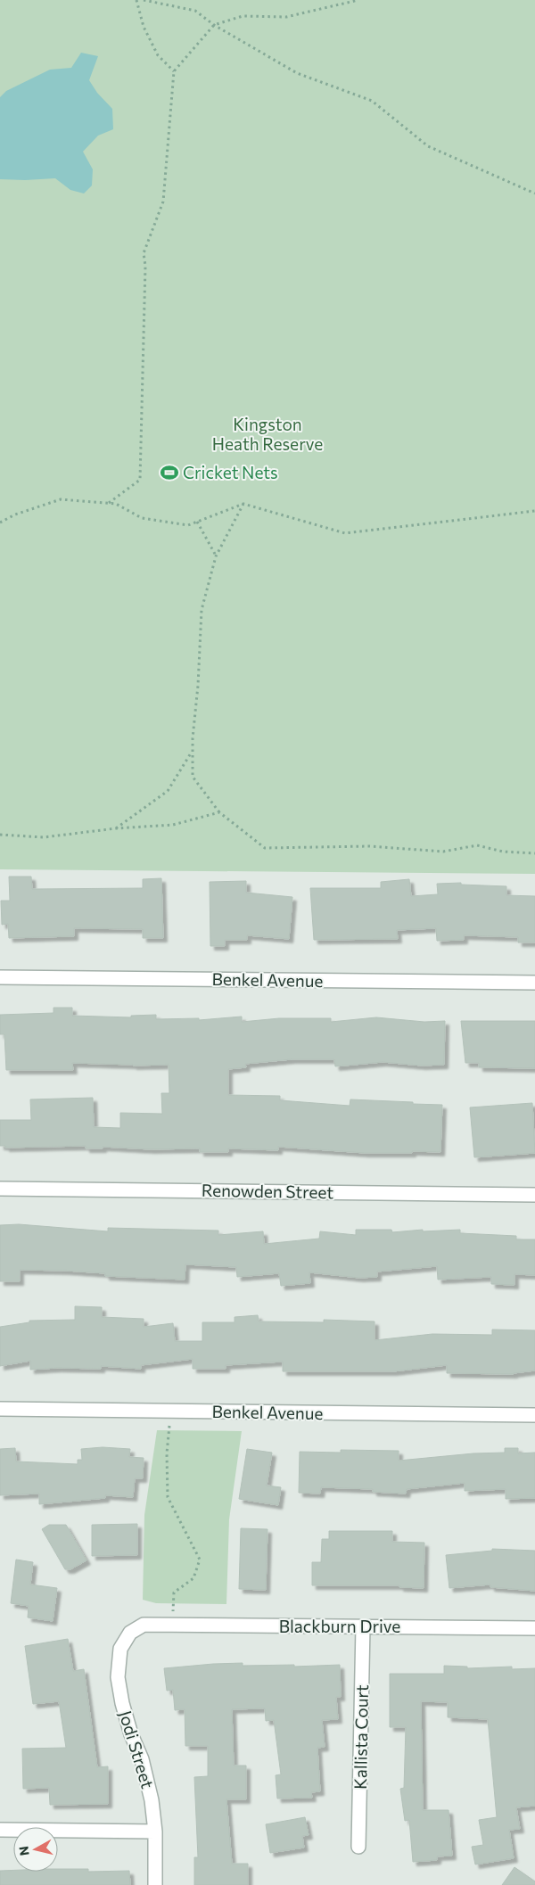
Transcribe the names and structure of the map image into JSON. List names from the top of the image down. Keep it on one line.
{"streets":{"street":["Benkel Avenue","Renowden Street","Blackburn Drive","Kallista Court","Jodi Street"]},"crossings":[["Blackburn Drive","Kallista Court"],["Blackburn Drive","Jodi Street"]],"parks":["Kingston Heath Reserve"],"places":{"sports":["Cricket Nets"]},"north":"left"}
